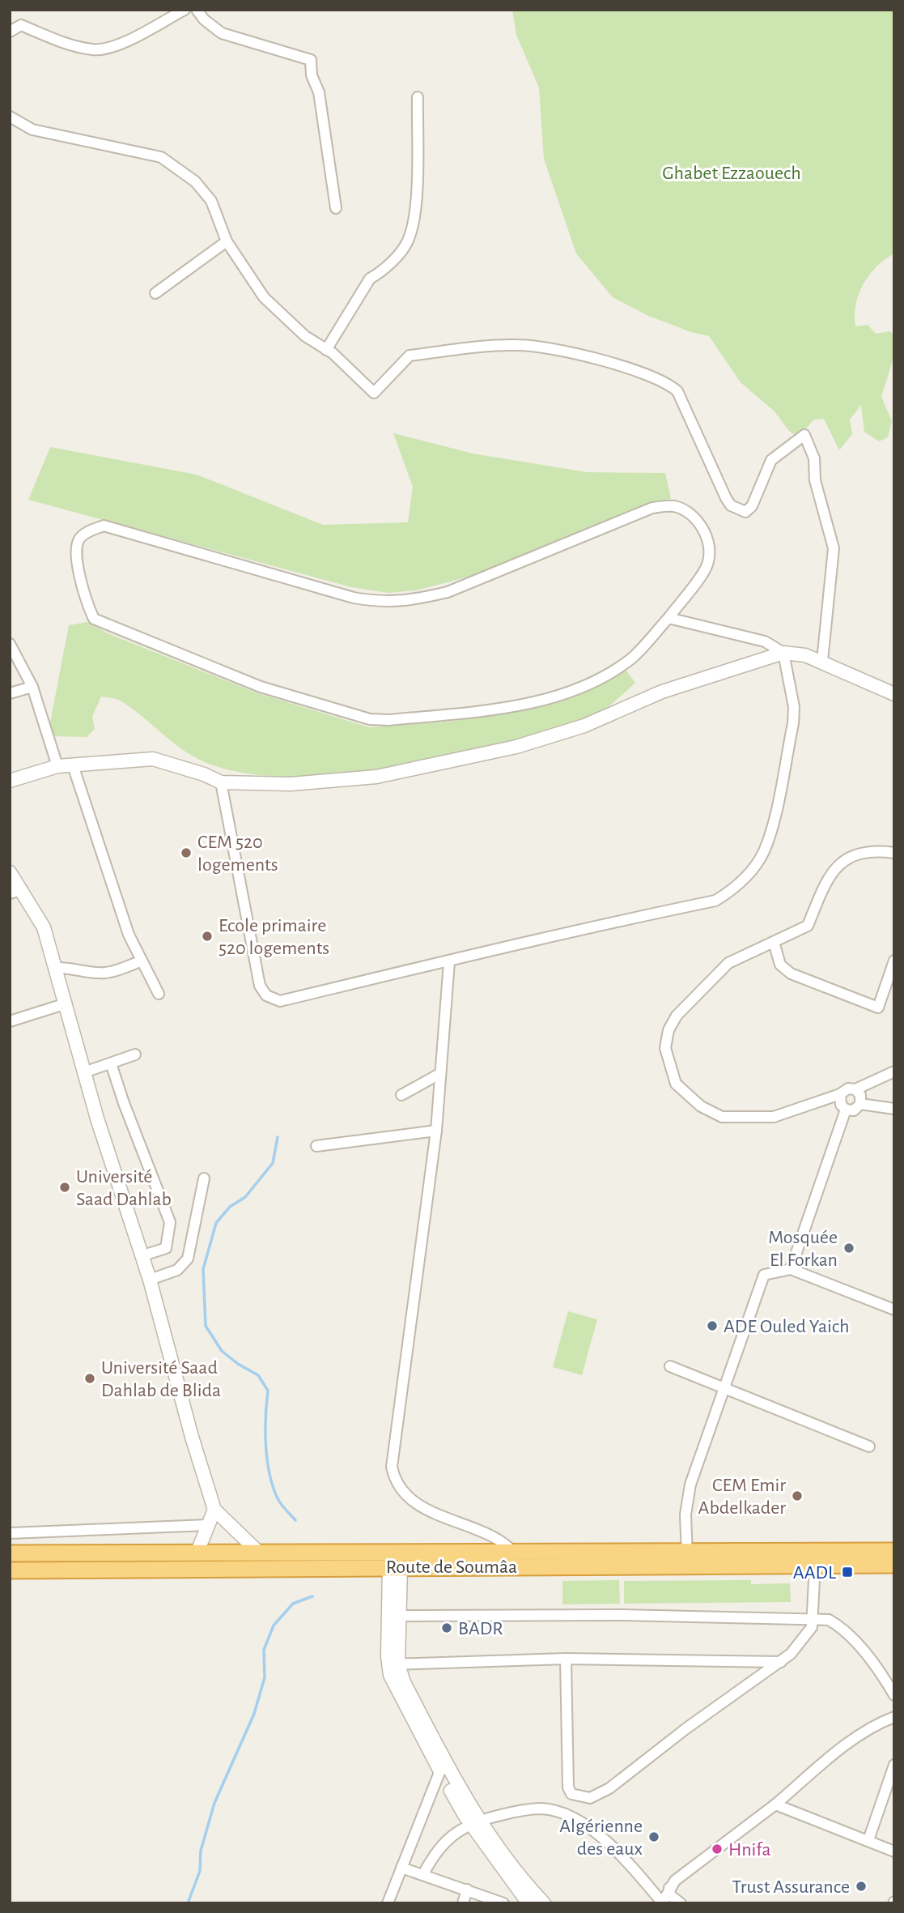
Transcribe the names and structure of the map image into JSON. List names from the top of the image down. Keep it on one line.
{"streets":{"highway":["Route de Soumâa"]},"parks":["Ghabet Ezzaouech"],"places":{"other":["CEM 520 logements","Ecole primaire 520 logements","Université Saad Dahlab","Mosquée El Forkan","ADE Ouled Yaich","Université Saad Dahlab de Blida","CEM Emir Abdelkader","BADR","Algérienne des eaux","Hnifa","Trust Assurance"],"transit":["AADL"]}}
